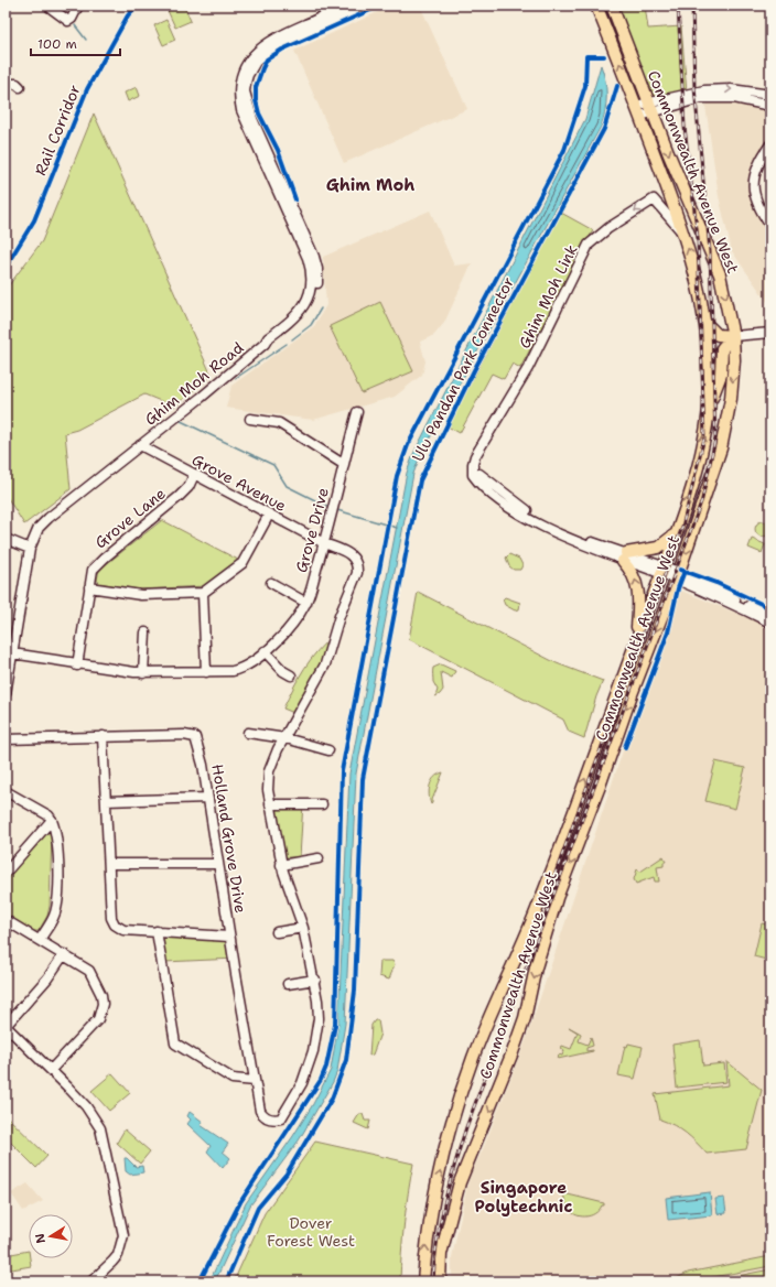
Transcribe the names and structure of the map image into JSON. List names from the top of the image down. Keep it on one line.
{"streets":{"main road":["Commonwealth Avenue West"],"street":["Ghim Moh Link","Ghim Moh Road","Grove Avenue","Grove Lane","Grove Drive","Holland Grove Drive"],"cycle path":["Rail Corridor","Ulu Pandan Park Connector"]},"crossings":[["Commonwealth Avenue West","Ghim Moh Link"],["Ghim Moh Road","Grove Avenue"],["Ghim Moh Road","Grove Drive"],["Grove Avenue","Grove Lane"],["Grove Avenue","Grove Drive"],["Grove Avenue","Holland Grove Drive"],["Grove Lane","Grove Drive"]],"districts":["Ghim Moh","Singapore Polytechnic"],"parks":["Dover Forest West"],"scale_bar":"100 m","north":"left"}
